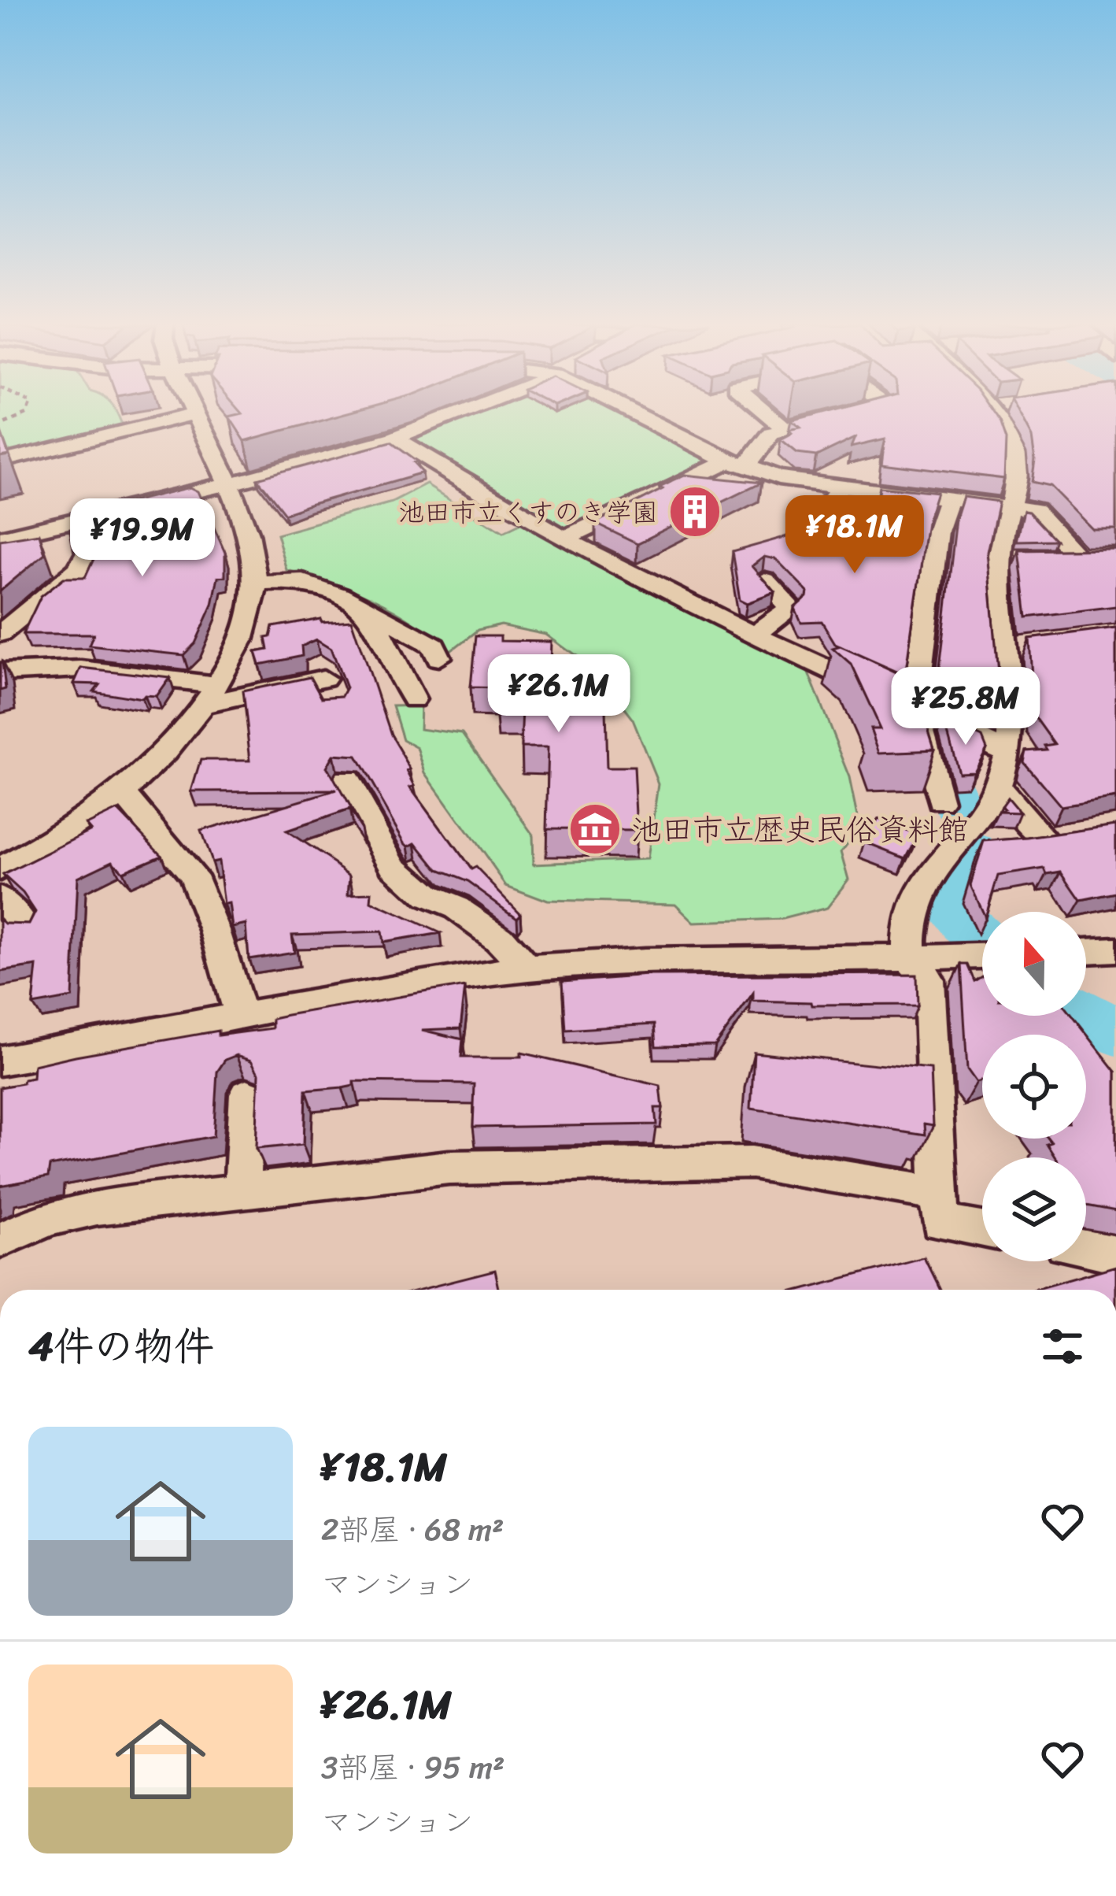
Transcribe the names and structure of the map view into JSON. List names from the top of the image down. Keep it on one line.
{"places":{"building":["池田市立くすのき学園"],"museum":["池田市立歴史民俗資料館"]},"north":"top","page":{"price":["¥18.1M","¥19.9M","¥26.1M","¥25.8M"],"heading":"4件の物件","list":[{"name":"¥18.1M","note":"2部屋 · 68 m² · マンション"},{"name":"¥26.1M","note":"3部屋 · 95 m² · マンション"}]}}
